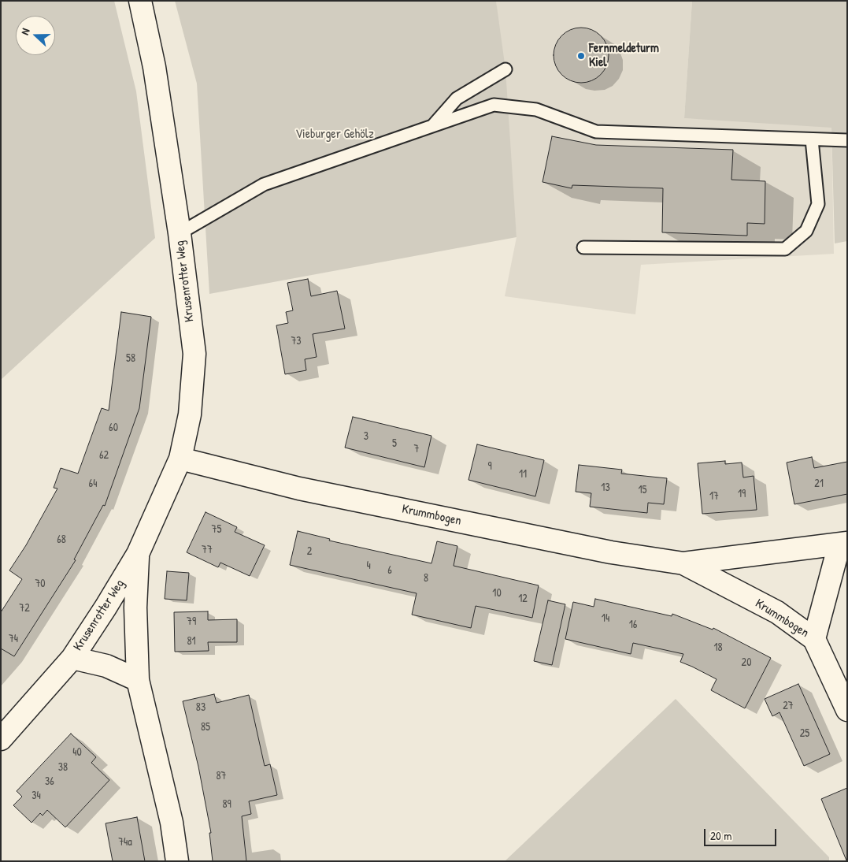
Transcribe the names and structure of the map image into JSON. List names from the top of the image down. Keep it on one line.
{"streets":{"street":["Krusenrotter Weg","Krummbogen"]},"crossings":[["Krusenrotter Weg","Krummbogen"]],"parks":["Vieburger Gehölz"],"places":["Fernmeldeturm Kiel"],"house_numbers":["73","58","60","3","5","7","62","9","11","64","21","13","15","19","17","75","68","77","2","4","6","8","70","10","12","72","14","79","16","74","81","18","20","27","83","85","25","40","38","87","36","34","89","74a"],"scale_bar":"20 m","north":"left"}
